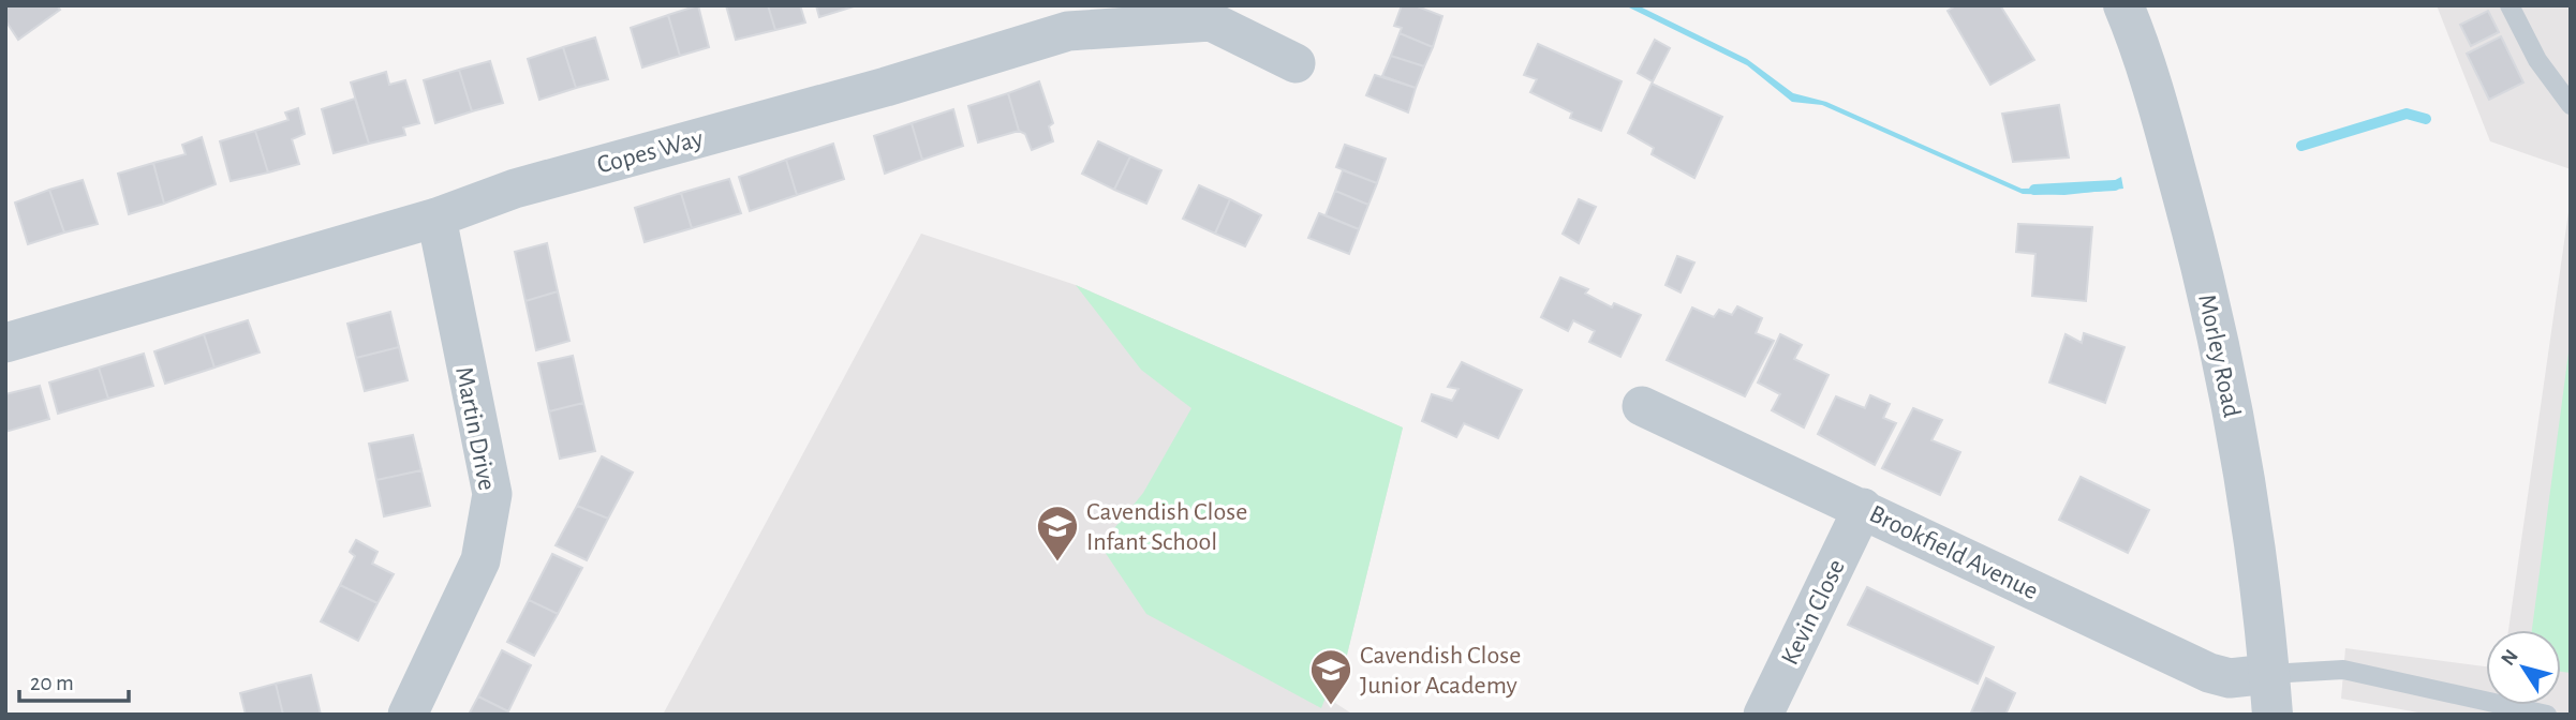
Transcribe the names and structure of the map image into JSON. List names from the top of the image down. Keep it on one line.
{"streets":{"street":["Copes Way","Morley Road","Martin Drive","Brookfield Avenue","Kevin Close"]},"crossings":[["Copes Way","Martin Drive"],["Morley Road","Brookfield Avenue"],["Brookfield Avenue","Kevin Close"]],"places":{"school or university":["Cavendish Close Infant School","Cavendish Close Junior Academy"]},"scale_bar":"20 m","north":"top left"}
